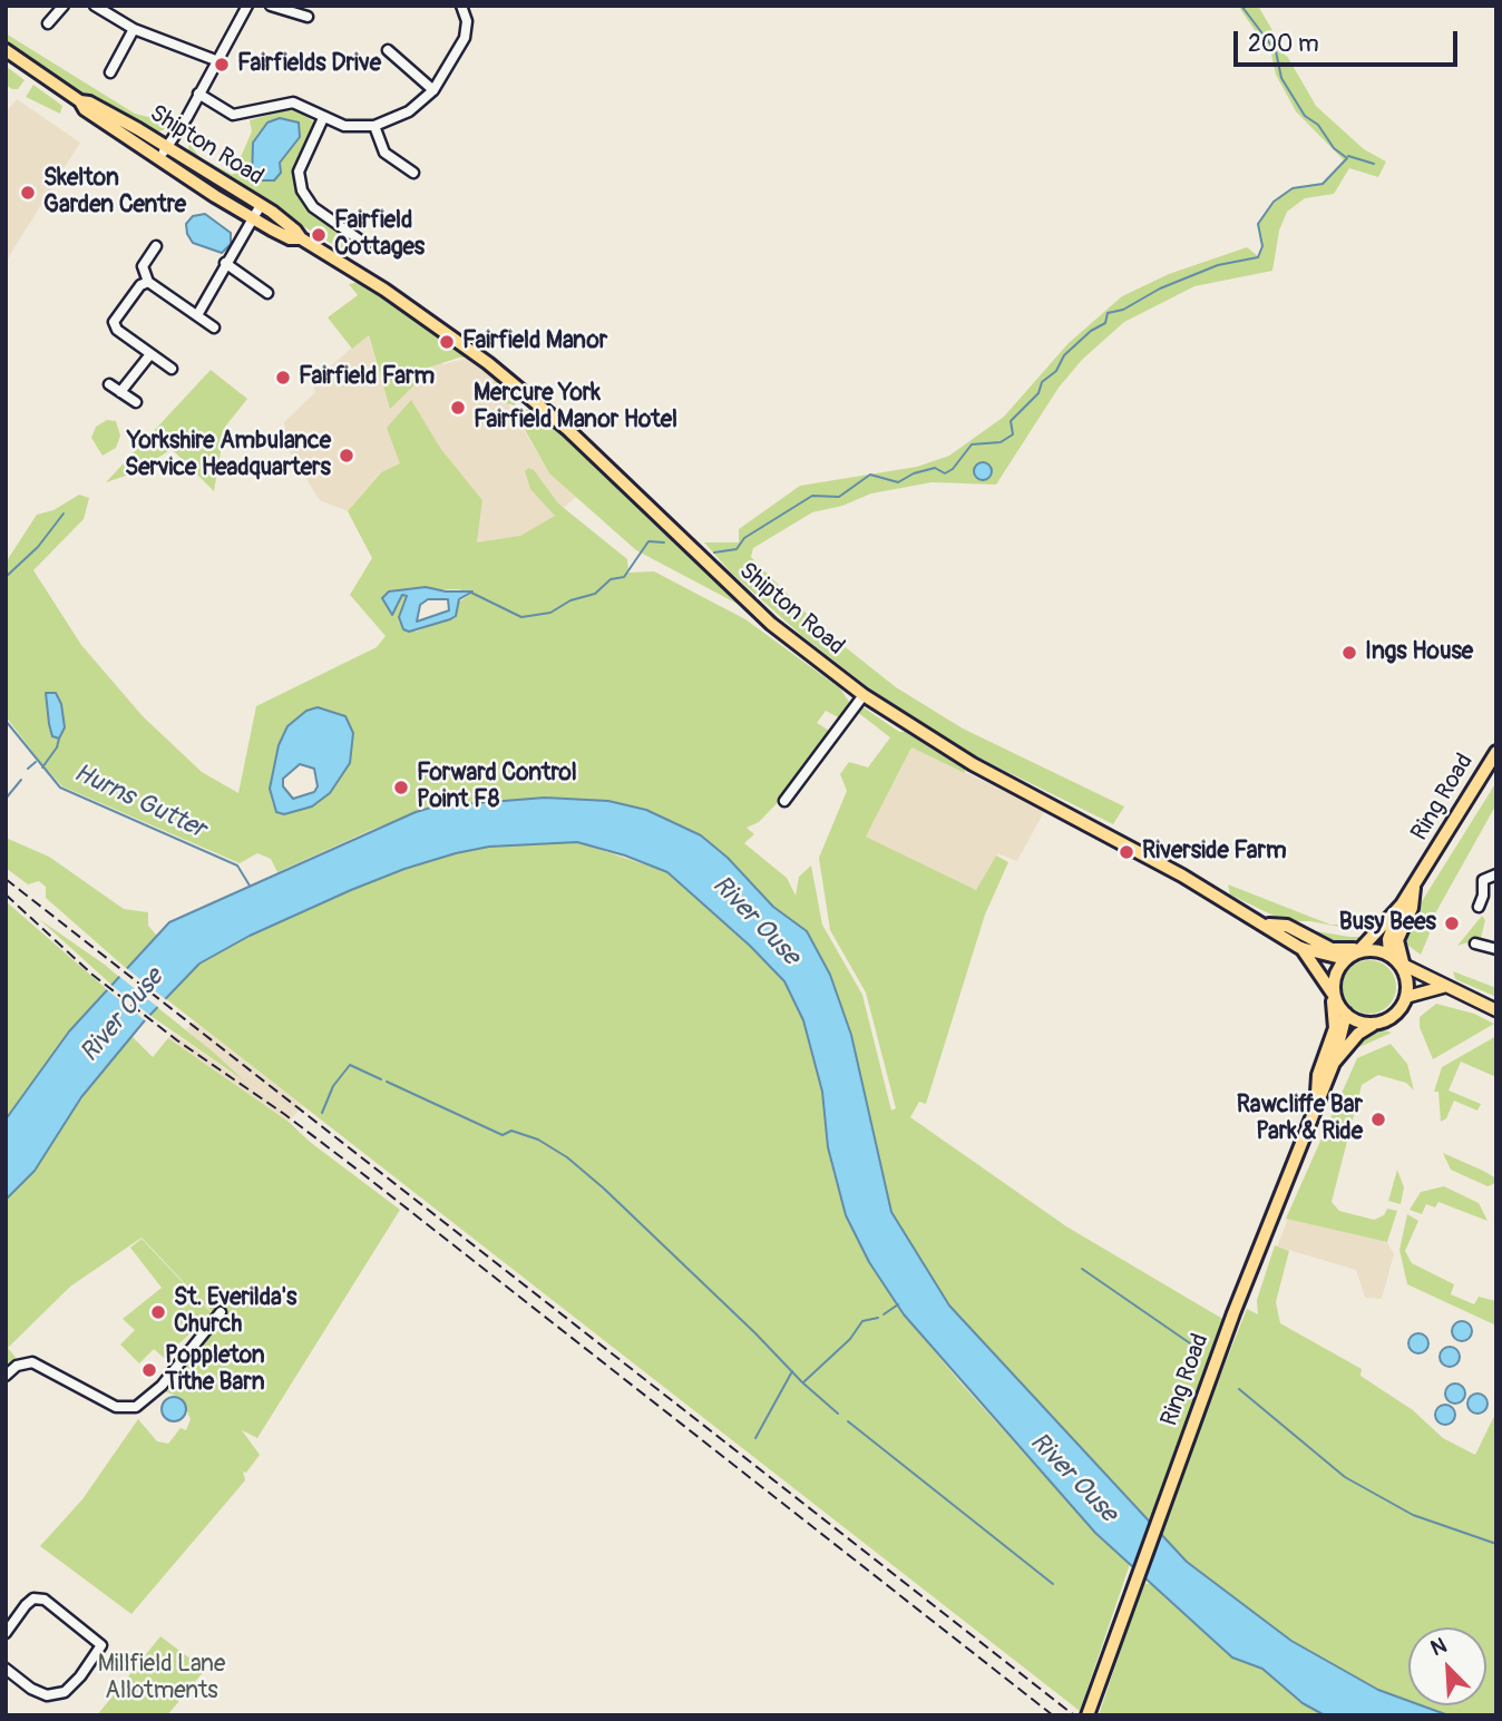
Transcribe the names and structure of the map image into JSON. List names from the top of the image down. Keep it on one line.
{"streets":{"highway":["Shipton Road","Ring Road"]},"crossings":[["Shipton Road","Ring Road"]],"water":["Hurns Gutter","River Ouse"],"parks":["Millfield Lane Allotments"],"places":["Fairfields Drive","Skelton Garden Centre","Fairfield Cottages","Fairfield Manor","Fairfield Farm","Mercure York Fairfield Manor Hotel","Yorkshire Ambulance Service Headquarters","Ings House","Forward Control Point F8","Riverside Farm","Busy Bees","Rawcliffe Bar Park & Ride","St. Everilda's Church","Poppleton Tithe Barn"],"scale_bar":"200 m","north":"top left"}
